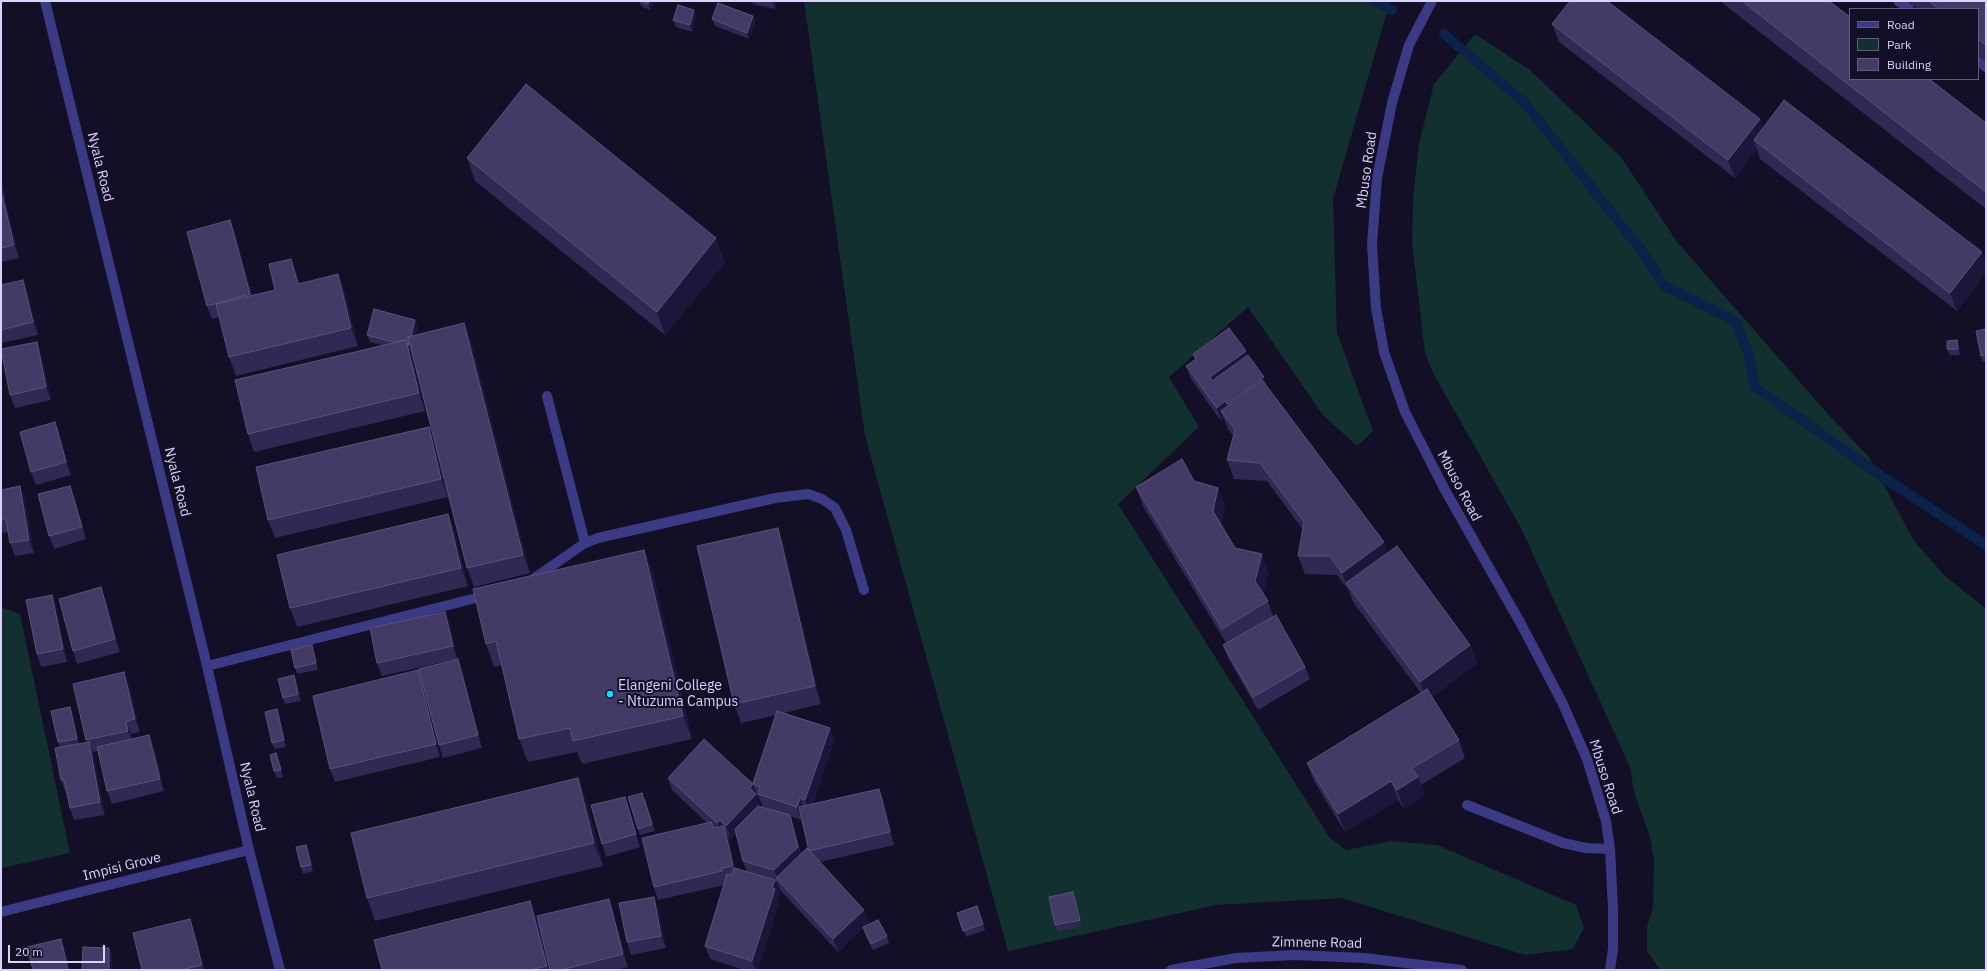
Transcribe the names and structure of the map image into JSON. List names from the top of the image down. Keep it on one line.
{"streets":{"street":["Nyala Road","Mbuso Road","Impisi Grove","Zimnene Road"]},"crossings":[["Nyala Road","Impisi Grove"]],"places":["Elangeni College - Ntuzuma Campus"],"legend":["Road","Park","Building"],"scale_bar":"20 m"}
